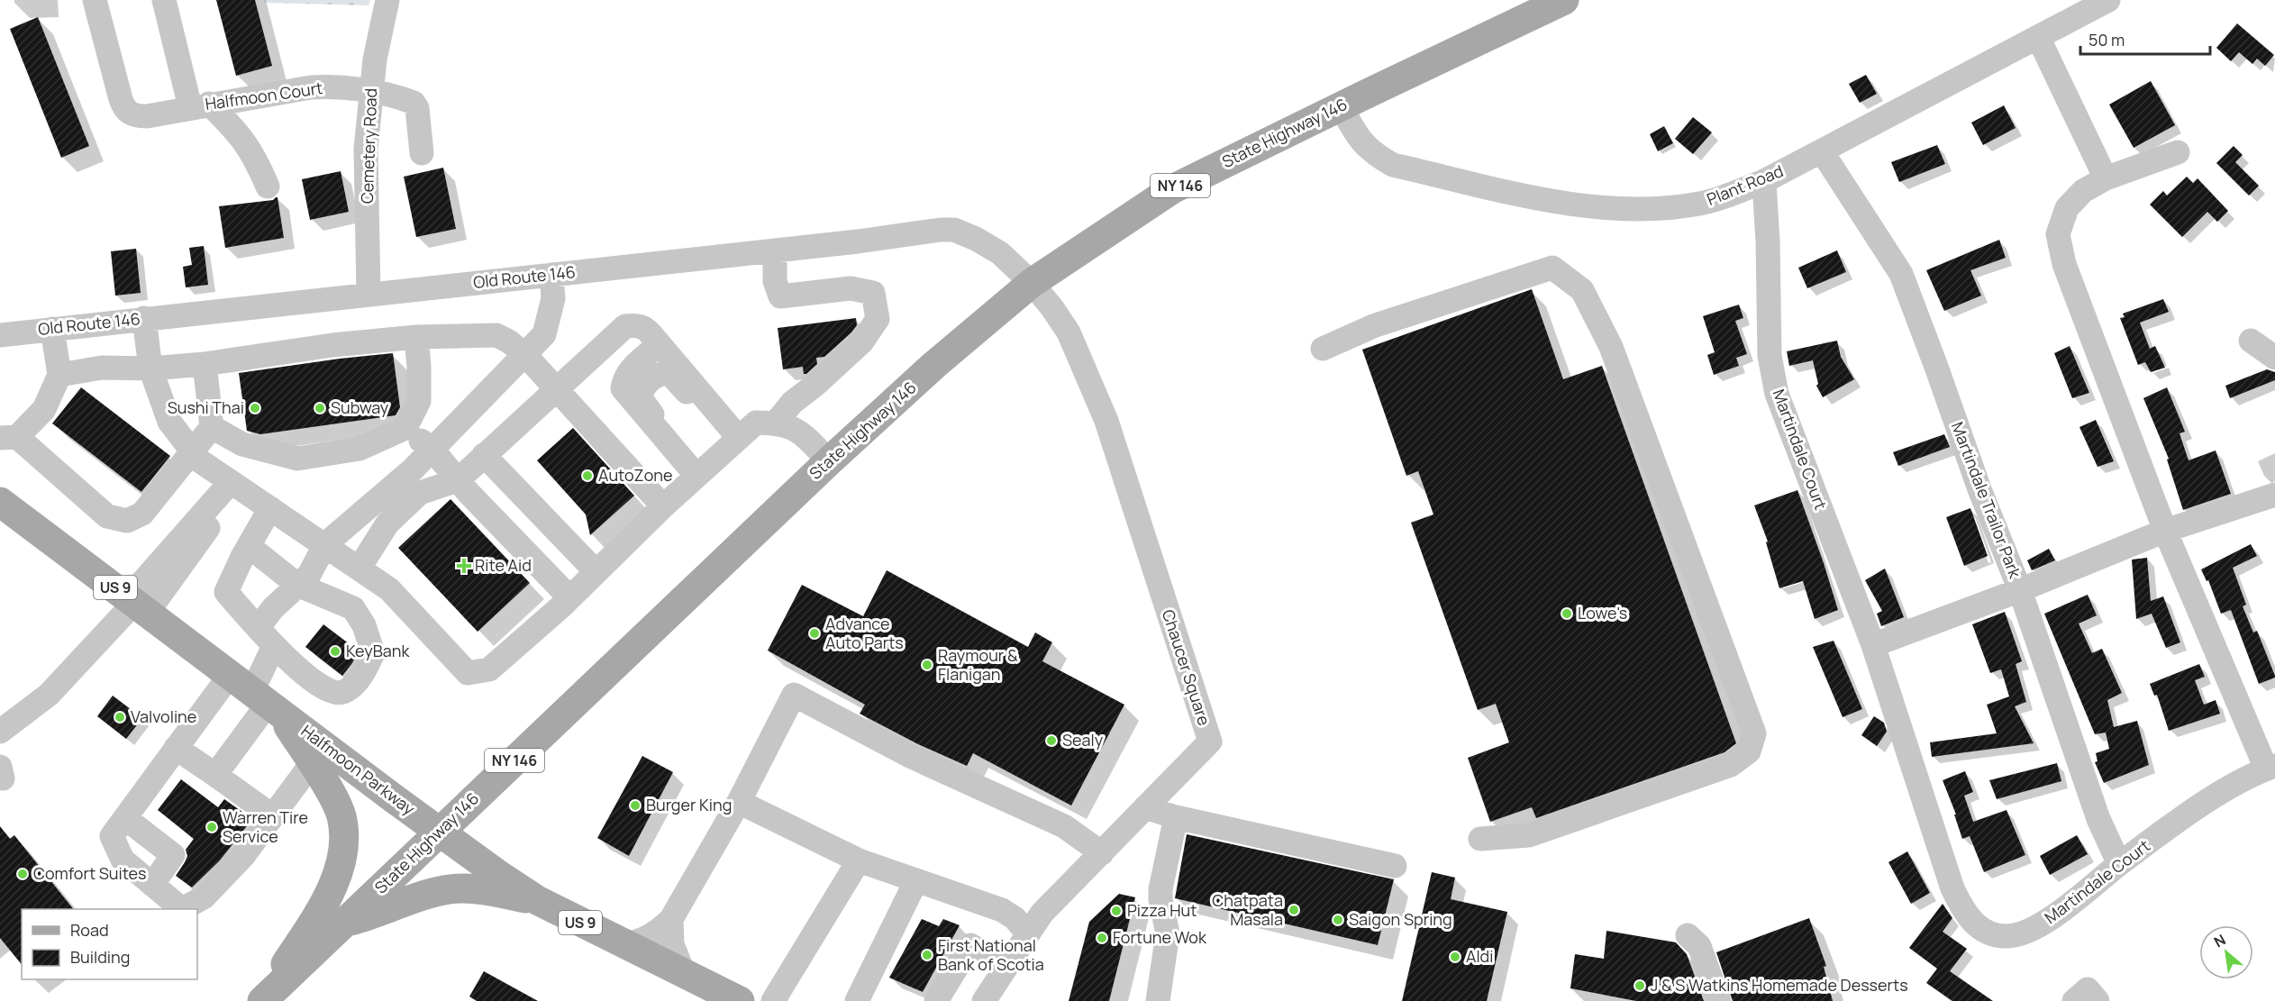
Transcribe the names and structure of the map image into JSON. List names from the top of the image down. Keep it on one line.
{"streets":{"main road":["State Highway 146","NY 146","US 9","Halfmoon Parkway"],"street":["Halfmoon Court","Cemetery Road","Plant Road","Old Route 146","Martindale Court","Martindale Trailor Park","Chaucer Square"]},"crossings":[["Halfmoon Court","Cemetery Road"],["State Highway 146","Plant Road"],["State Highway 146","Old Route 146"],["State Highway 146","Chaucer Square"],["State Highway 146","Halfmoon Parkway"],["Cemetery Road","Old Route 146"],["Plant Road","Martindale Court"],["Plant Road","Martindale Trailor Park"],["Old Route 146","Chaucer Square"],["Martindale Court","Martindale Trailor Park"]],"places":{"other":["Sushi Thai","Subway","AutoZone","Lowe's","Advance Auto Parts","KeyBank","Raymour & Flanigan","Valvoline","Sealy","Burger King","Warren Tire Service","Comfort Suites","Chatpata Masala","Pizza Hut","Saigon Spring","Fortune Wok","First National Bank of Scotia","Aldi","J & S Watkins Homemade Desserts"],"health":["Rite Aid"]},"legend":["Road","Building"],"scale_bar":"50 m","north":"top left"}
